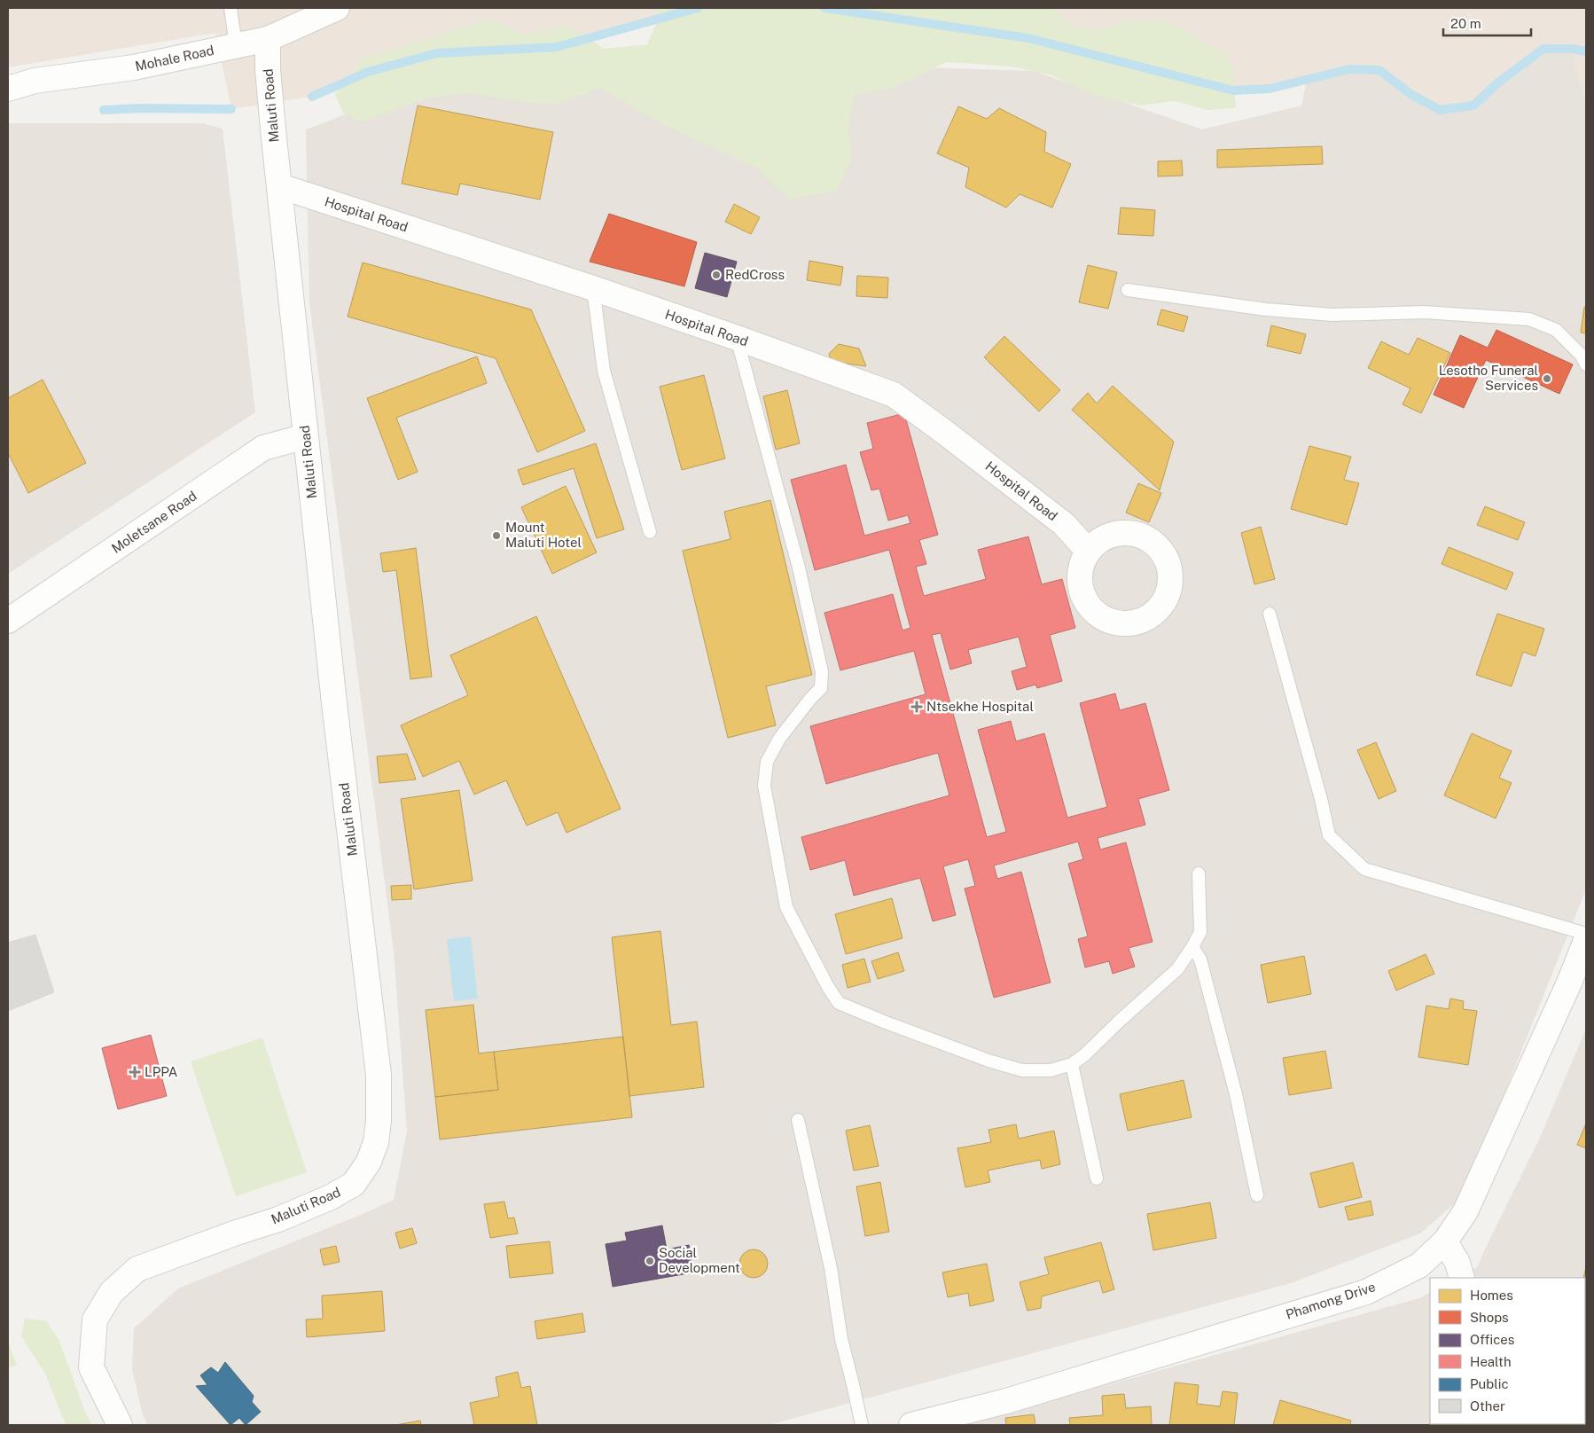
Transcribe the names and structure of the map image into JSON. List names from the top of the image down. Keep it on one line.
{"streets":{"street":["Mohale Road","Maluti Road","Hospital Road","Moletsane Road","Phamong Drive"]},"crossings":[["Mohale Road","Maluti Road"],["Maluti Road","Hospital Road"],["Maluti Road","Moletsane Road"]],"places":{"other":["RedCross","Lesotho Funeral Services","Mount Maluti Hotel","Social Development"],"health":["Ntsekhe Hospital","LPPA"]},"legend":["Homes","Shops","Offices","Health","Public","Other"],"scale_bar":"20 m"}
